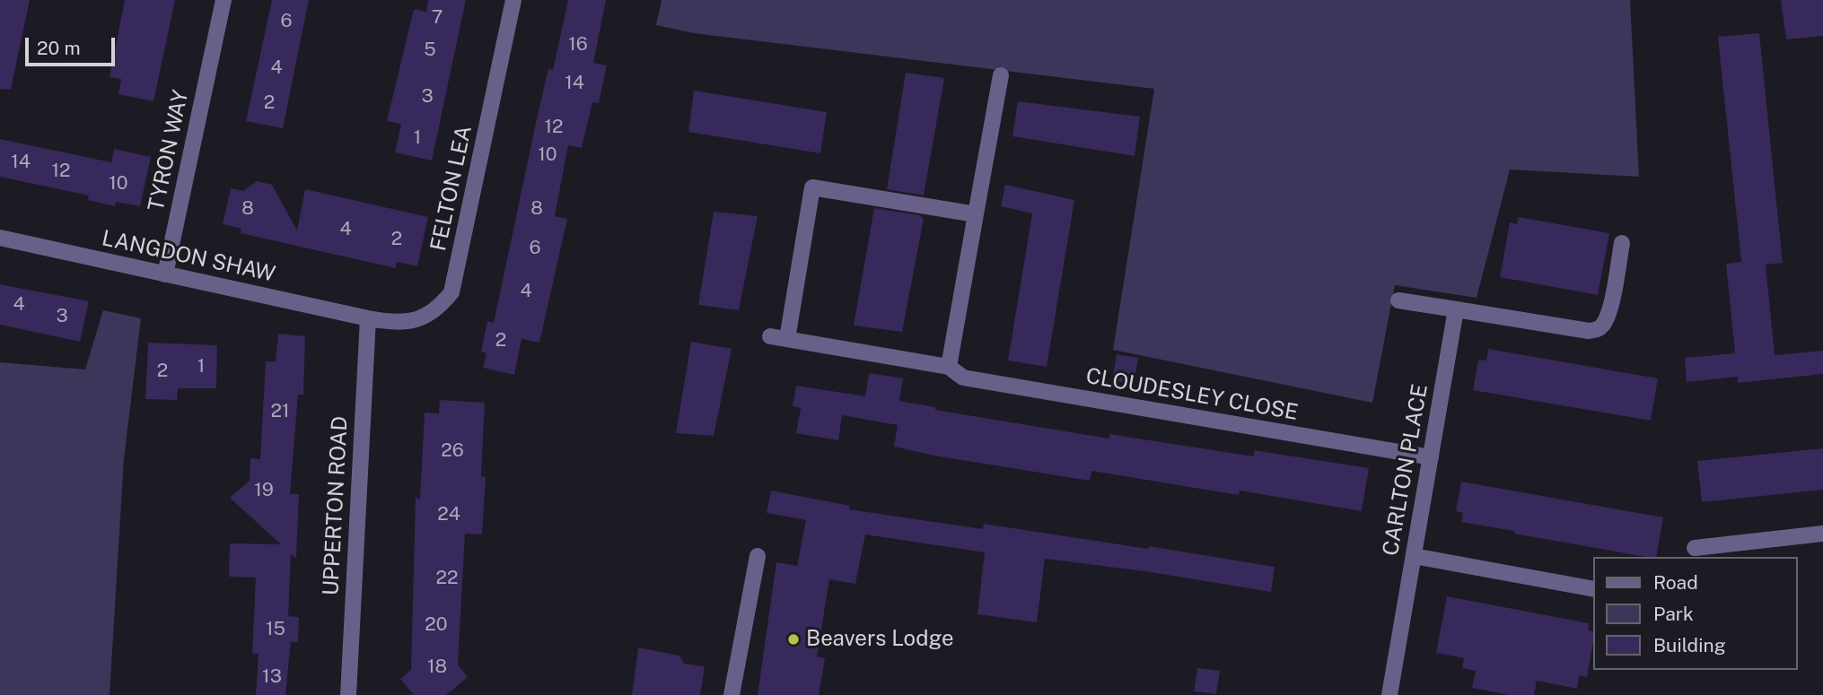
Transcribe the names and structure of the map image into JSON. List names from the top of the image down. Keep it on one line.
{"streets":{"street":["TYRON WAY","FELTON LEA","LANGDON SHAW","CLOUDESLEY CLOSE","CARLTON PLACE","UPPERTON ROAD"]},"crossings":[["TYRON WAY","LANGDON SHAW"],["FELTON LEA","LANGDON SHAW"],["FELTON LEA","UPPERTON ROAD"],["LANGDON SHAW","UPPERTON ROAD"],["CLOUDESLEY CLOSE","CARLTON PLACE"]],"places":["Beavers Lodge"],"house_numbers":["7","6","16","5","4","14","3","2","12","1","10","14","12","10","8","8","4","2","6","4","4","3","2","1","2","21","26","19","24","22","20","15","18","13"],"legend":["Road","Park","Building"],"scale_bar":"20 m"}
